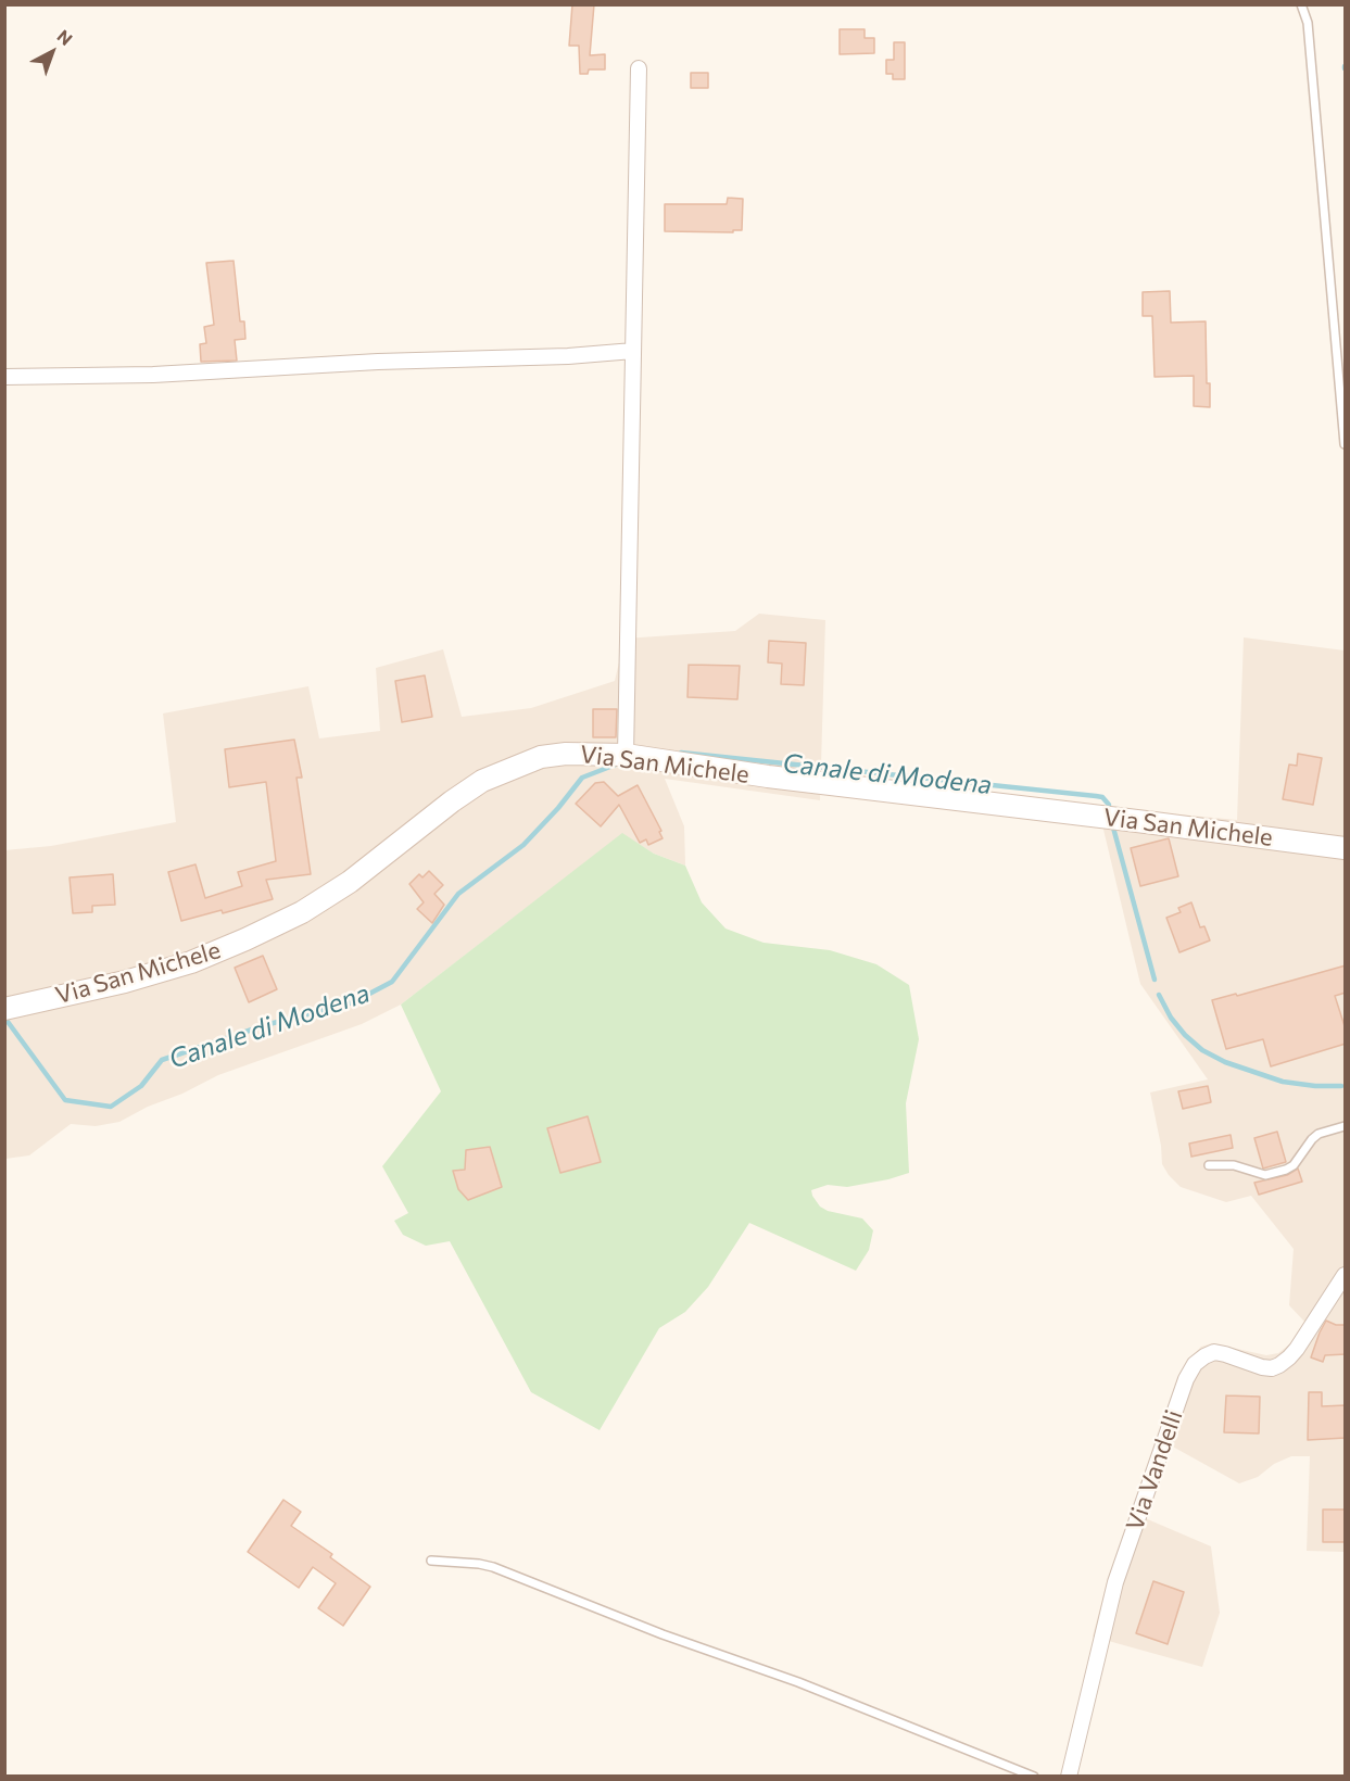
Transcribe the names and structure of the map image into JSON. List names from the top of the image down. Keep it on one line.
{"streets":{"main road":["Via San Michele"],"street":["Via Vandelli"]},"water":["Canale di Modena"],"north":"top right"}
